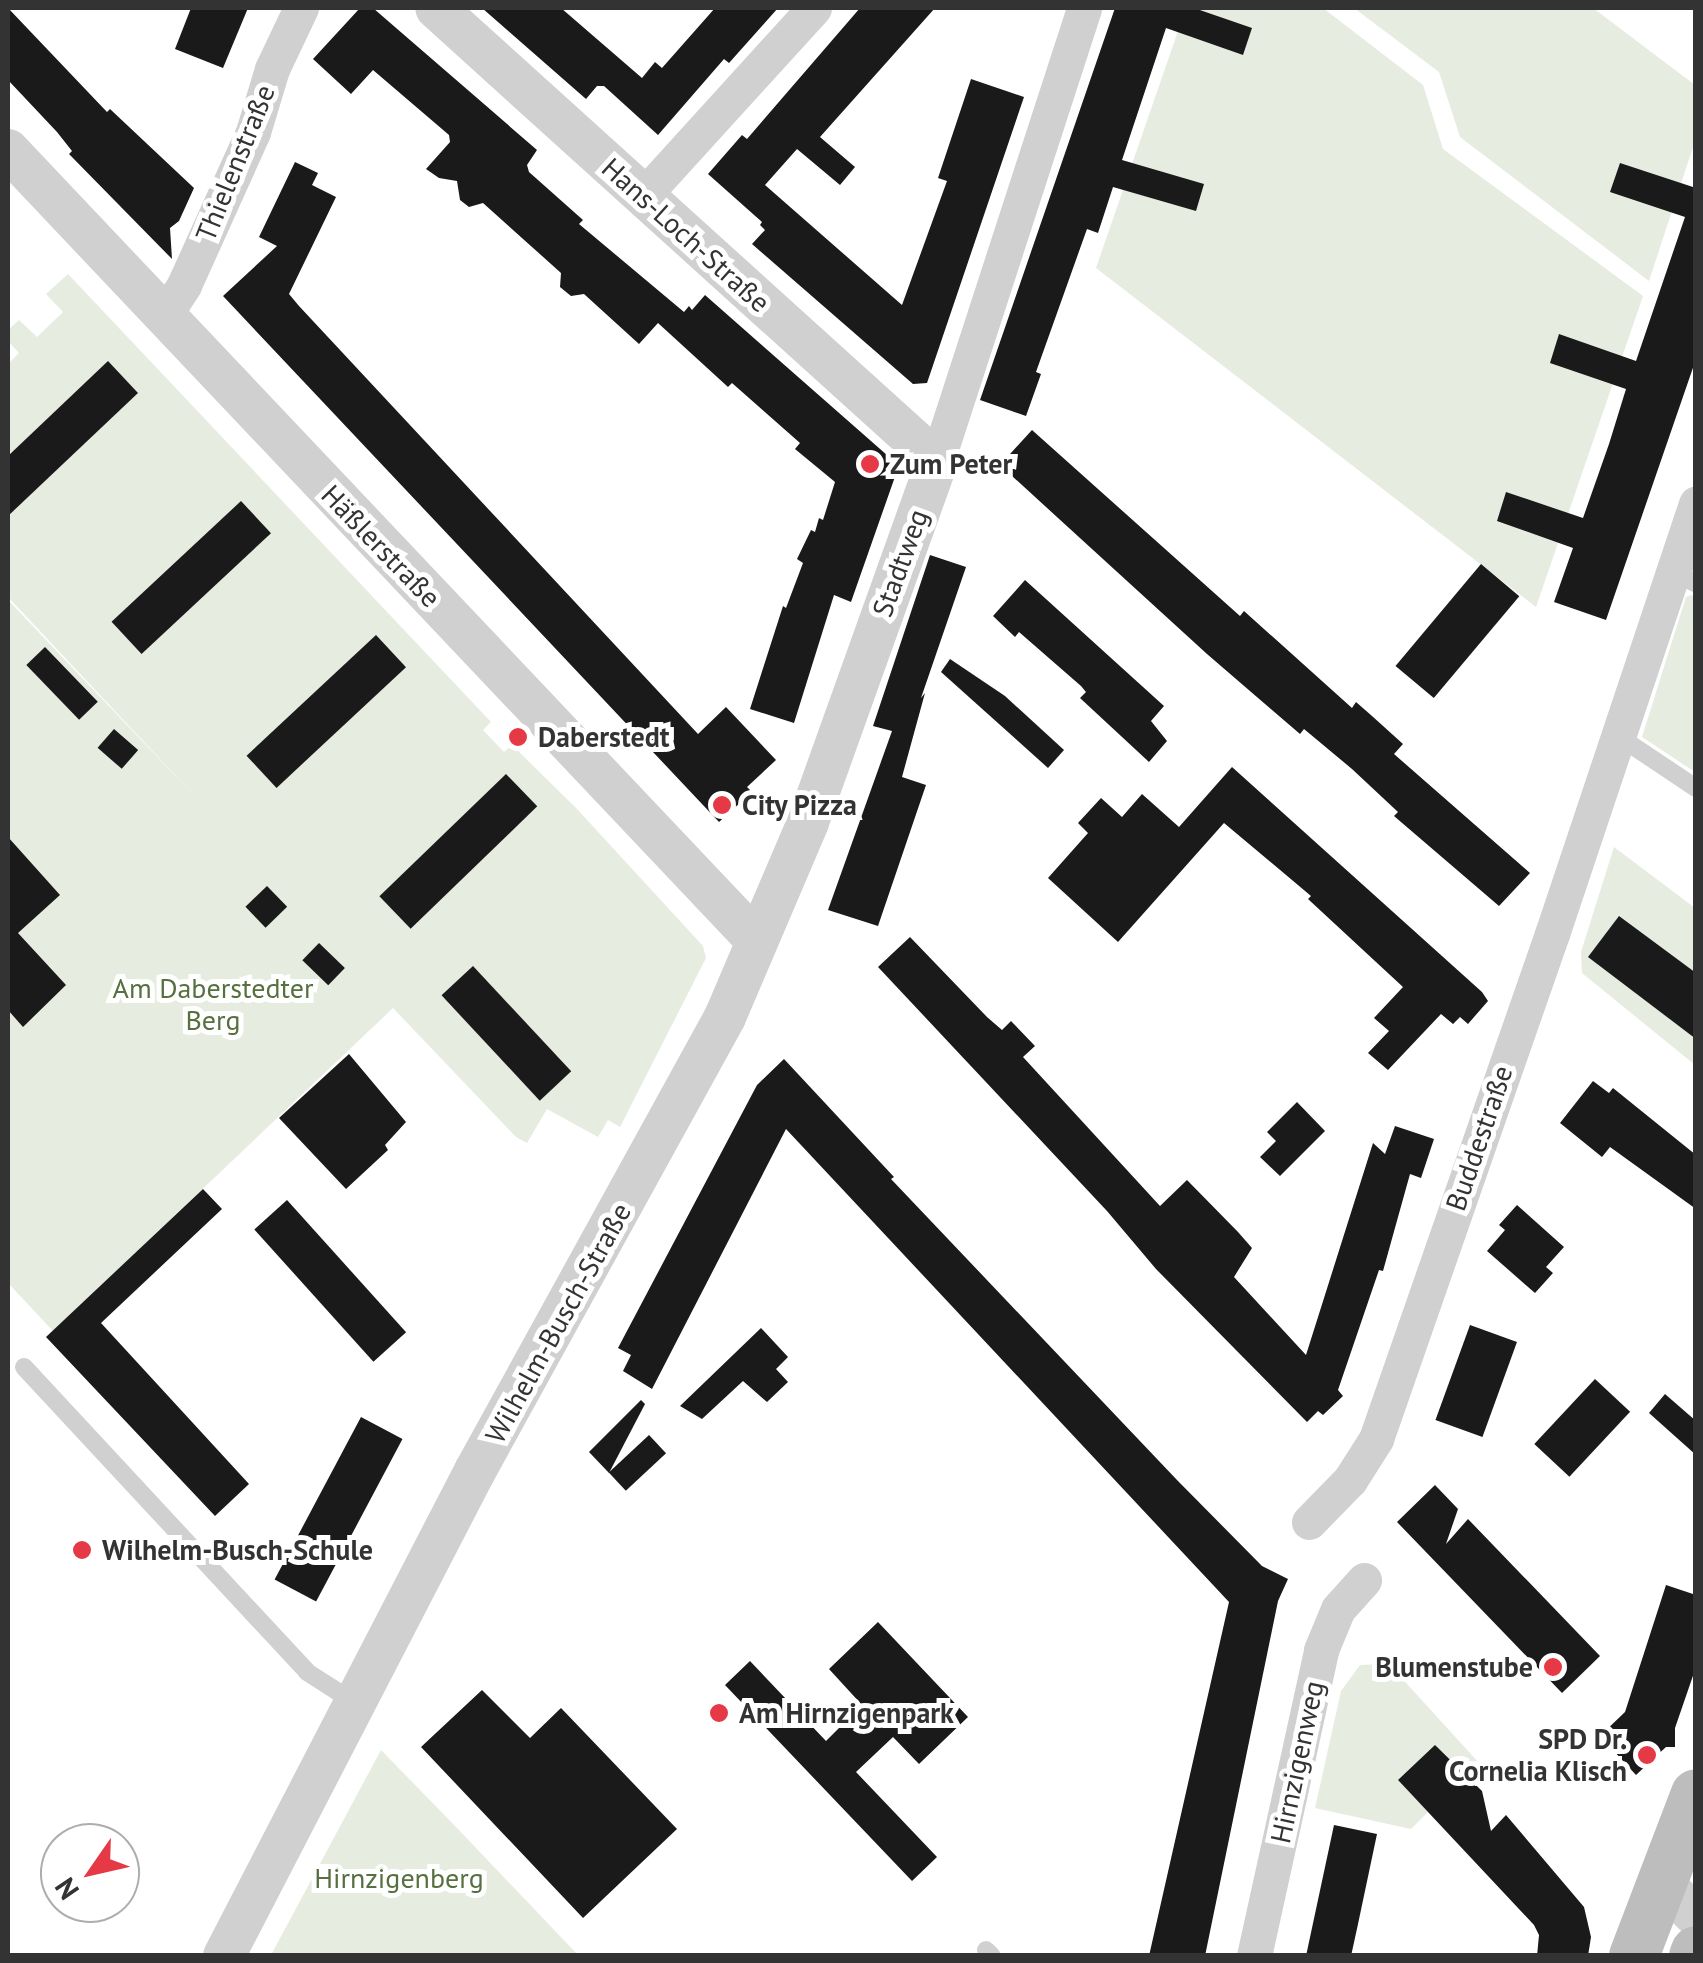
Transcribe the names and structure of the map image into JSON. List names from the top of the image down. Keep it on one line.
{"streets":{"street":["Thielenstraße","Hans-Loch-Straße","Häßlerstraße","Stadtweg","Buddestraße","Wilhelm-Busch-Straße","Hirnzigenweg"]},"crossings":[["Thielenstraße","Häßlerstraße"],["Hans-Loch-Straße","Stadtweg"],["Häßlerstraße","Stadtweg"],["Häßlerstraße","Wilhelm-Busch-Straße"],["Stadtweg","Wilhelm-Busch-Straße"]],"parks":["Am Daberstedter Berg","Hirnzigenberg"],"places":["Zum Peter","Daberstedt","City Pizza","Wilhelm-Busch-Schule","Blumenstube","Am Hirnzigenpark","SPD Dr. Cornelia Klisch"],"north":"bottom left"}
